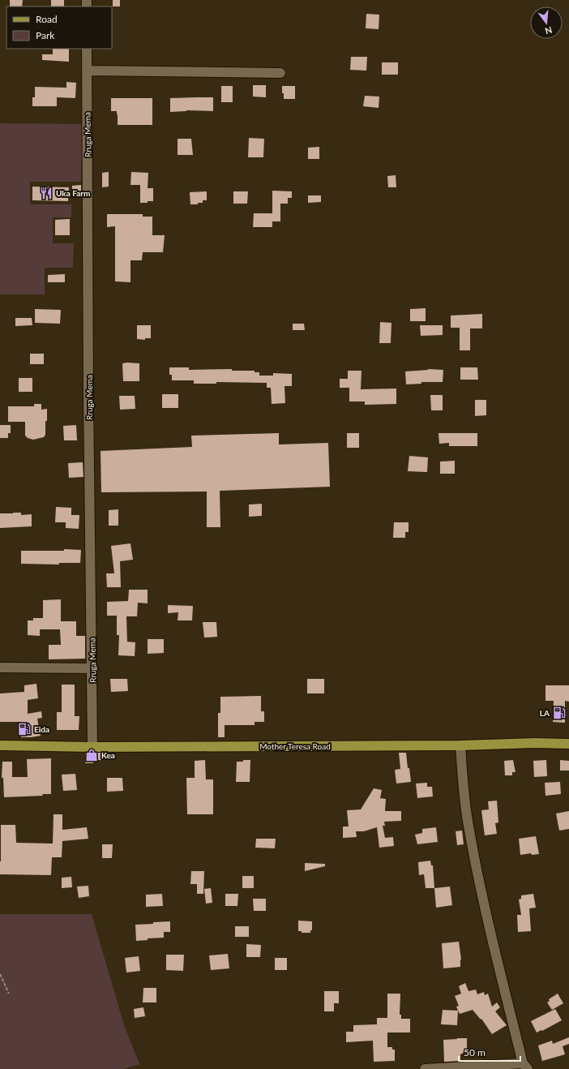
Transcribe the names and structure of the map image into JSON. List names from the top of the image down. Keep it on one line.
{"streets":{"main road":["Mother Teresa Road"],"street":["Rruga Mema"]},"crossings":[["Rruga Mema","Mother Teresa Road"]],"places":{"restaurant":["Uka Farm"],"fuel station":["LA","Eida"],"shop":["Kea"]},"legend":["Road","Park"],"scale_bar":"50 m","north":"bottom"}
